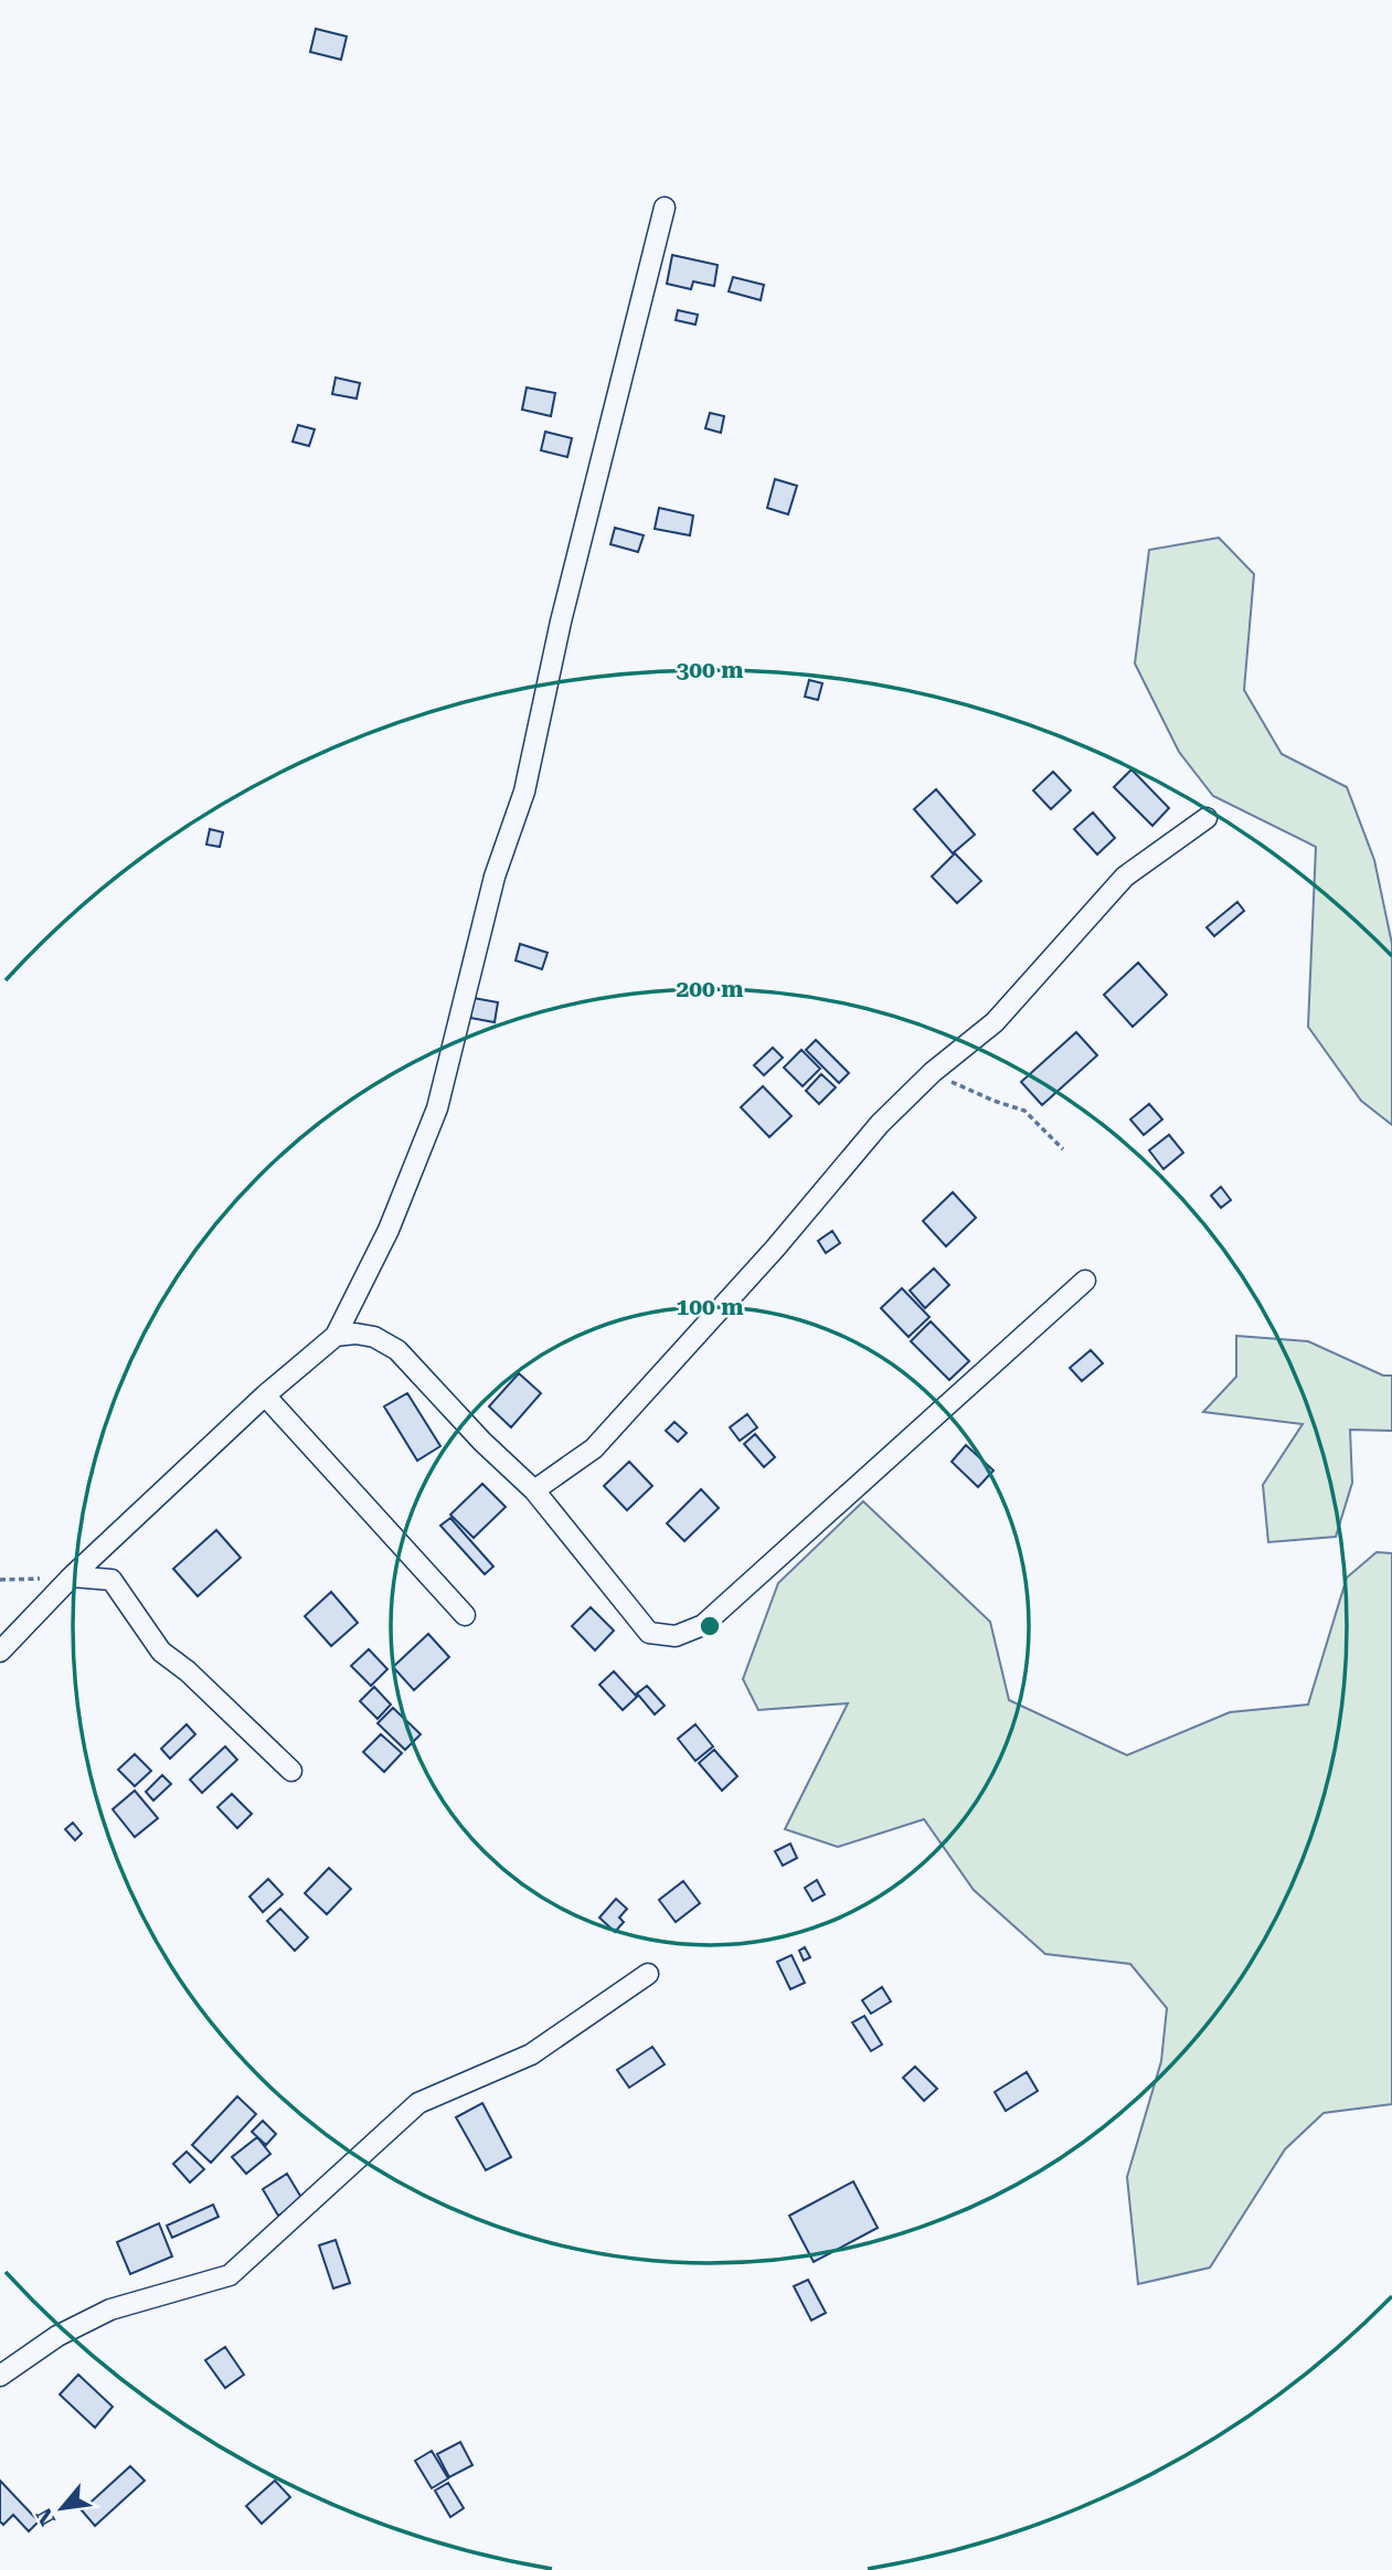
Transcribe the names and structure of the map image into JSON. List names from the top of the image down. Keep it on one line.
{"north":"bottom left","rings":["300 m","200 m","100 m"]}
